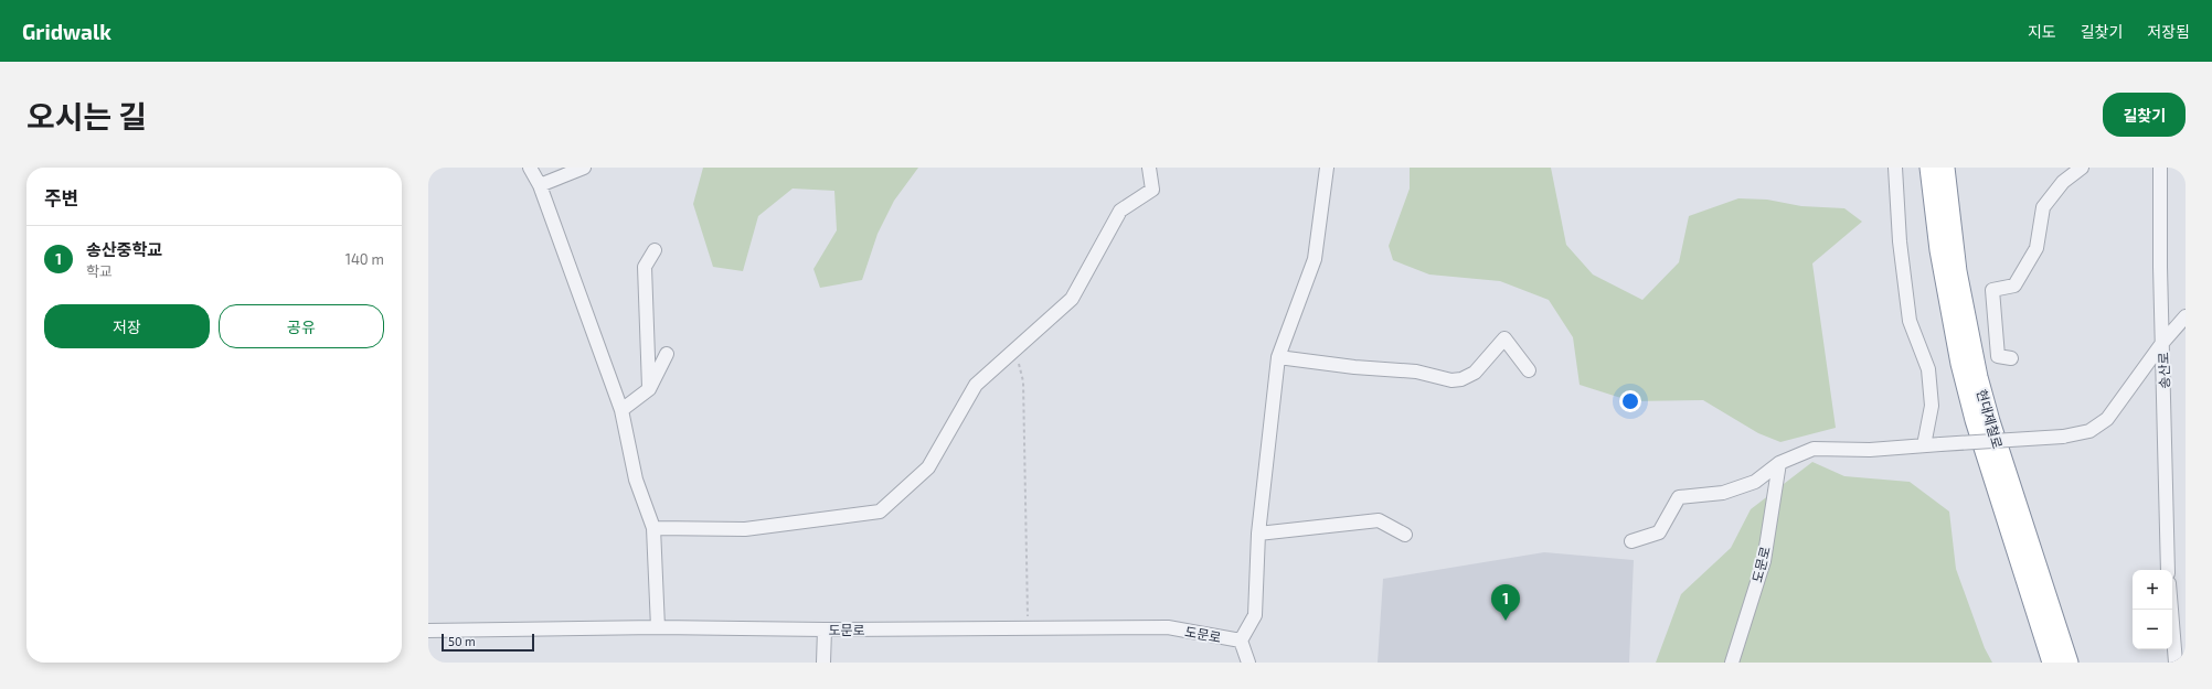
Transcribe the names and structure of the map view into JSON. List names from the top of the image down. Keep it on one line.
{"streets":{"highway":["현대제철로"],"street":["송산로","도문로"]},"scale_bar":"50 m","page":{"header":"Gridwalk","nav":["지도","길찾기","저장됨"],"title":"오시는 길","buttons":["길찾기",["저장","공유"]],"heading":"주변","list":[{"mark":"1","name":"송산중학교","note":"학교","value":"140 m"}],"map_buttons":["+","−"],"pins":"1","scale":"50 m"}}
